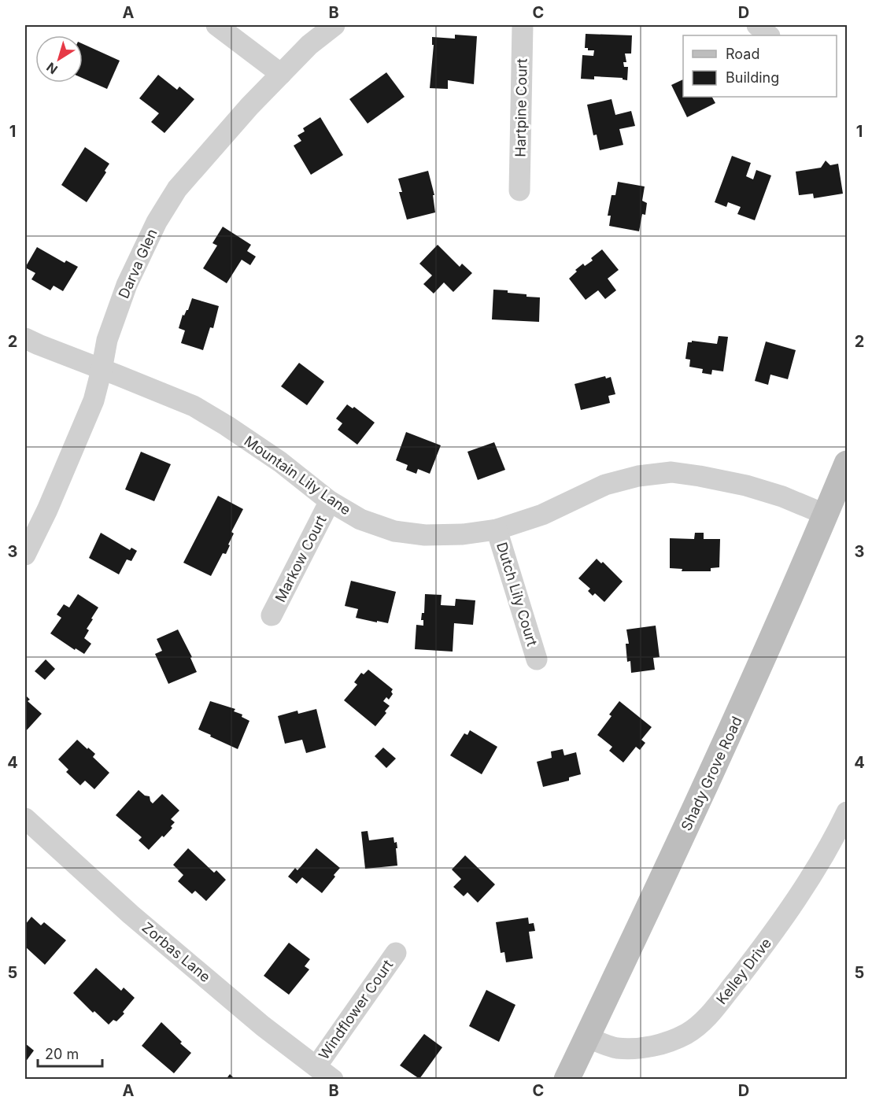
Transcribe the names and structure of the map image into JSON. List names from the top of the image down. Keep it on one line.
{"streets":{"main road":["Shady Grove Road"],"street":["Hartpine Court","Darva Glen","Mountain Lily Lane","Markow Court","Dutch Lily Court","Zorbas Lane","Kelley Drive","Windflower Court"]},"crossings":[["Darva Glen","Mountain Lily Lane"],["Mountain Lily Lane","Markow Court"],["Mountain Lily Lane","Dutch Lily Court"],["Mountain Lily Lane","Shady Grove Road"],["Shady Grove Road","Kelley Drive"],["Zorbas Lane","Windflower Court"]],"legend":["Road","Building"],"scale_bar":"20 m","north":"bottom left","grid":{"columns":["A","B","C","D"],"rows":["1","2","3","4","5"]}}
